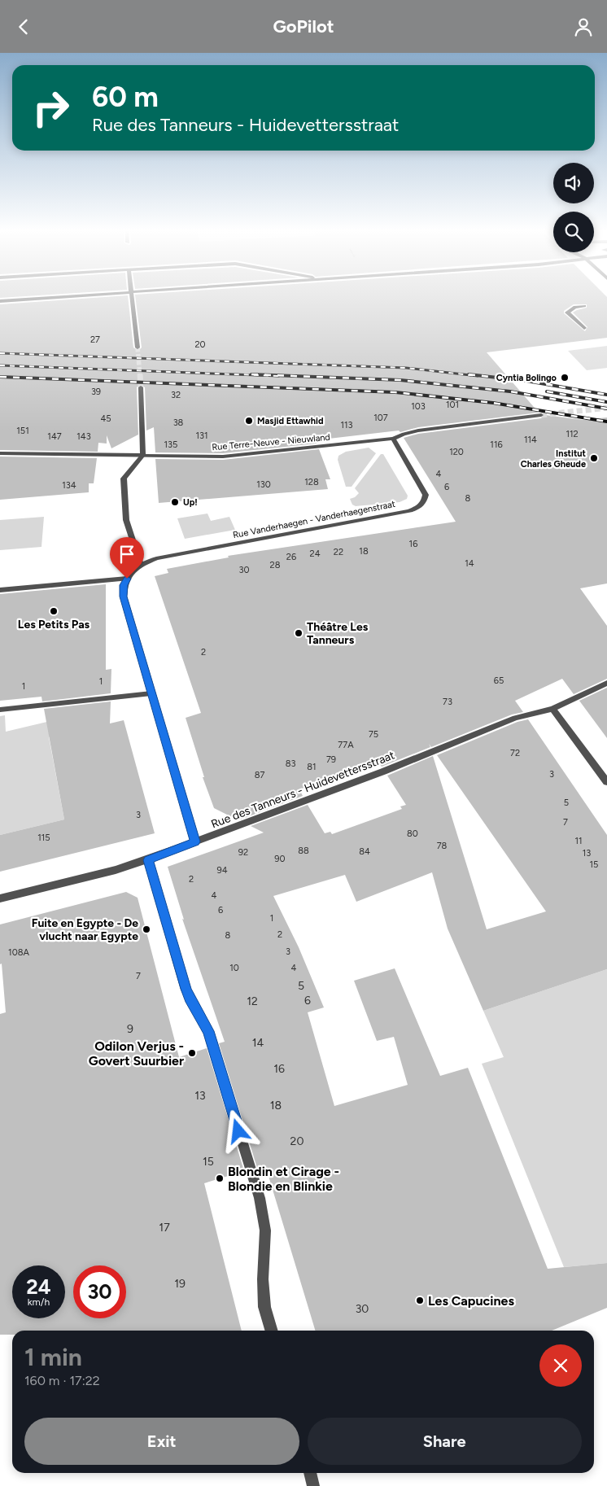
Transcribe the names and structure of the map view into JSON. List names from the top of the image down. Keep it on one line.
{"streets":{"street":["Rue Terre-Neuve - Nieuwland","Rue Vanderhaegen - Vanderhaegenstraat","Rue des Tanneurs - Huidevettersstraat"]},"crossings":[["Rue Terre-Neuve - Nieuwland","Rue Vanderhaegen - Vanderhaegenstraat"]],"places":["Cyntia Bolingo","Masjid Ettawhid","Institut Charles Gheude","Up!","Les Petits Pas","Théâtre Les Tanneurs","Fuite en Egypte - De vlucht naar Egypte","Odilon Verjus - Govert Suurbier","Blondin et Cirage - Blondie en Blinkie","Les Capucines"],"house_numbers":["27","20","39","32","101","103","107","45","38","113","151","112","131","147","143","114","135","116","120","4","128","130","134","6","8","16","18","22","24","26","14","28","30","2","65","1","1","73","75","77A","72","79","83","81","3","87","5","3","7","80","115","11","78","88","84","92","13","90","15","94","2","4","6","1","2","8","3","108A","10","4","7","5","6","12","9","14","16","13","18","20","15","17","19","30"],"page":{"header":"GoPilot","turn":["60 m","Rue des Tanneurs - Huidevettersstraat"],"speed":"24 km/h","limit":"30","heading":["1 min","160 m · 17:22"],"buttons":["Exit","Share"]}}
